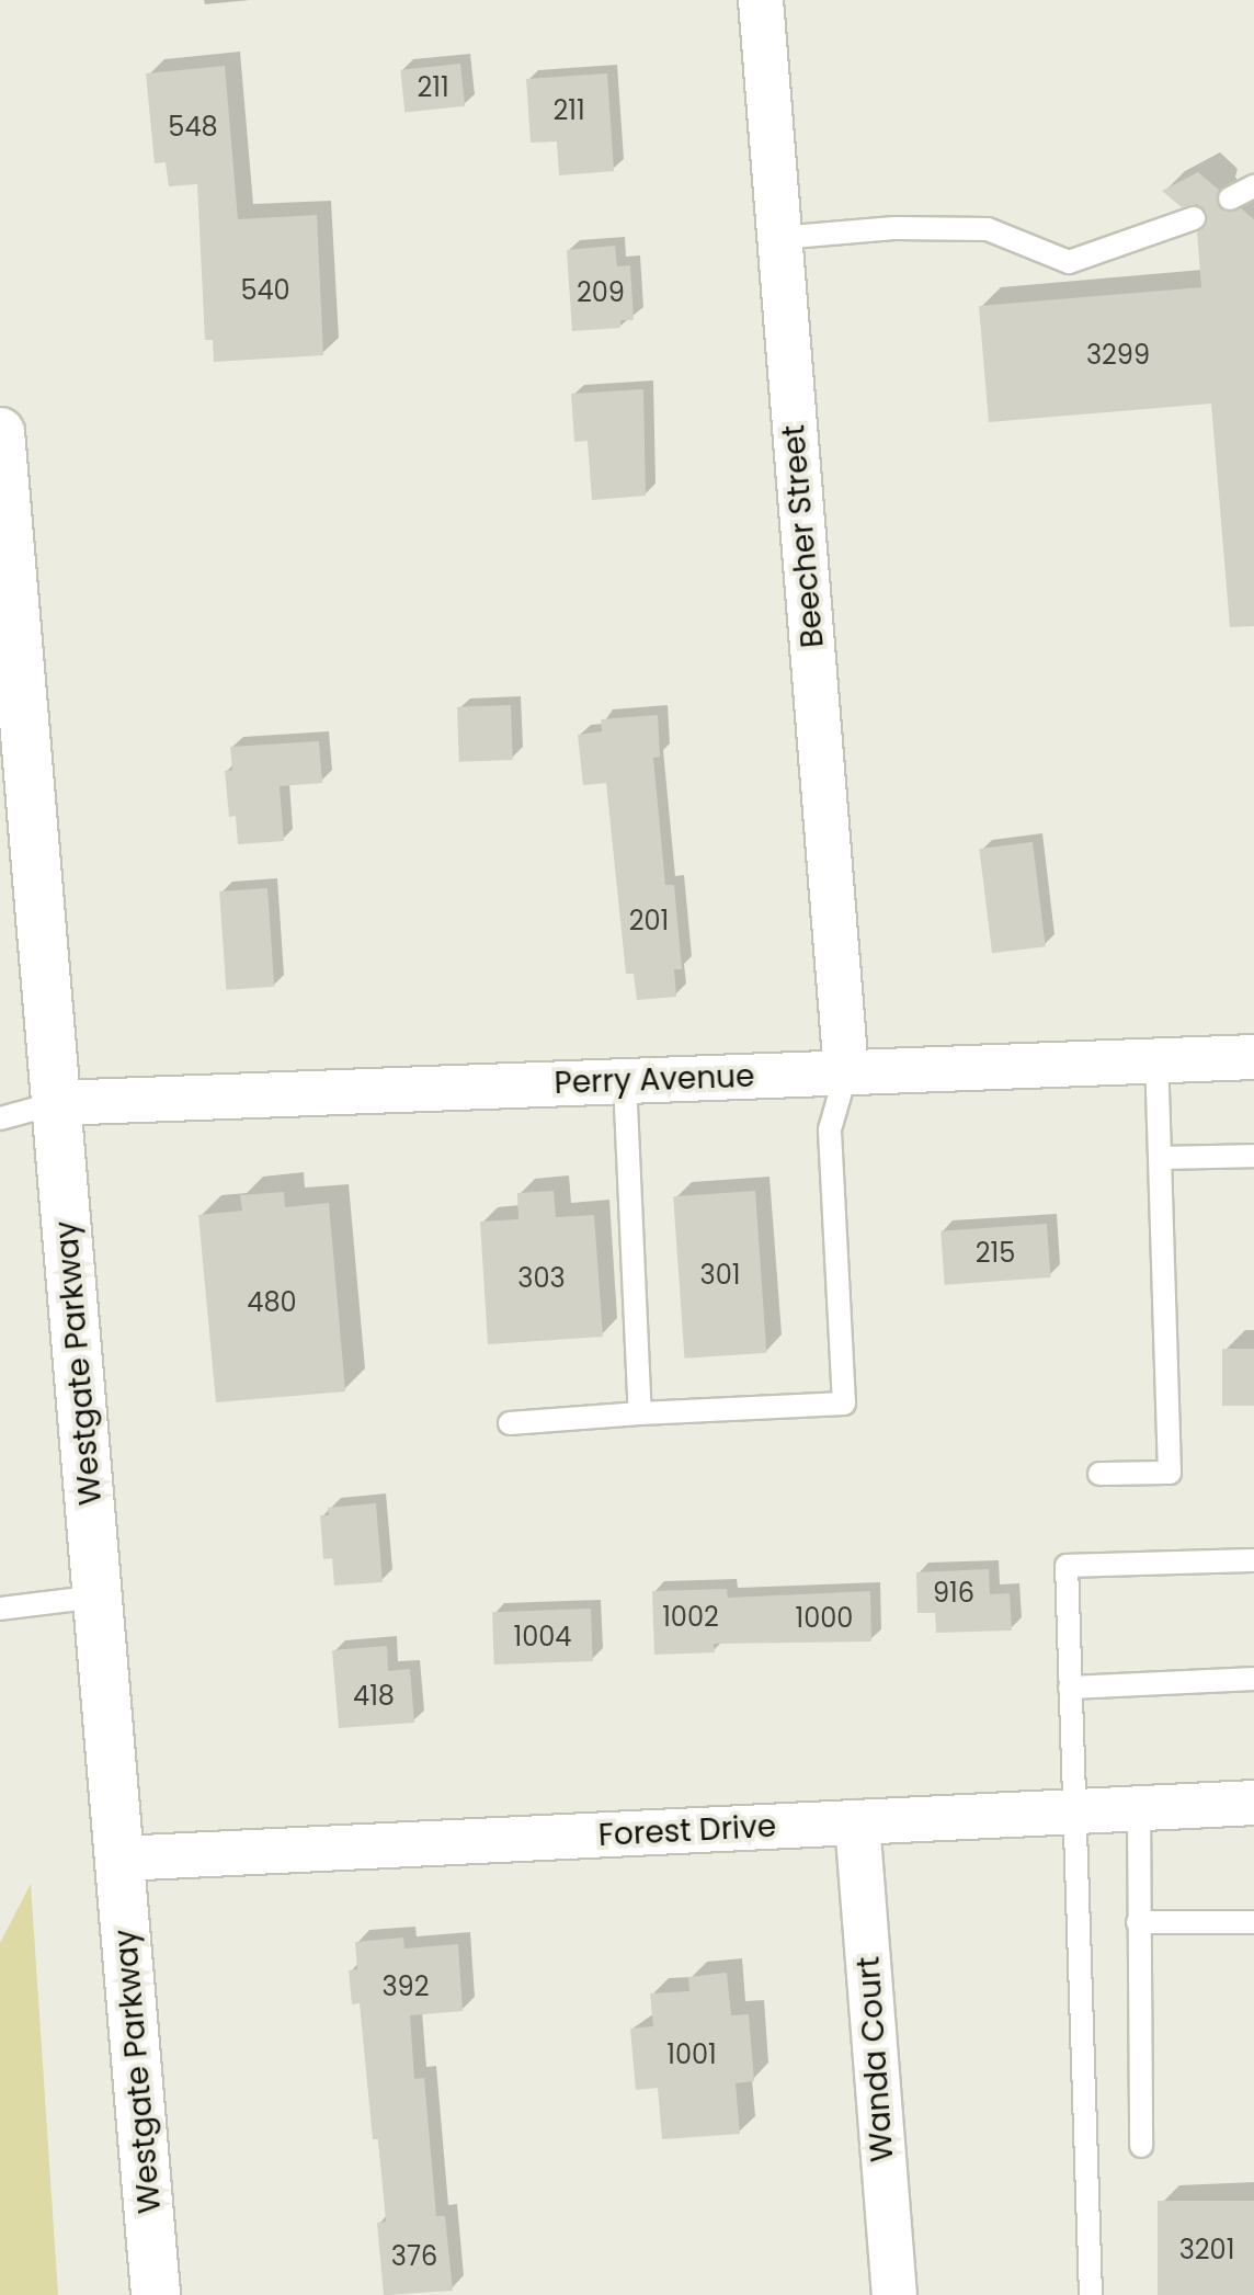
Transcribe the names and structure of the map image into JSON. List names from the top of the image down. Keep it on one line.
{"streets":{"main road":["Westgate Parkway"],"street":["Beecher Street","Perry Avenue","Forest Drive","Wanda Court"]},"crossings":[["Beecher Street","Perry Avenue"],["Perry Avenue","Westgate Parkway"],["Westgate Parkway","Forest Drive"],["Forest Drive","Wanda Court"]],"house_numbers":["211","211","548","540","209","3299","201","215","301","303","480","916","1002","1000","1004","418","392","1001","3201","376"]}
